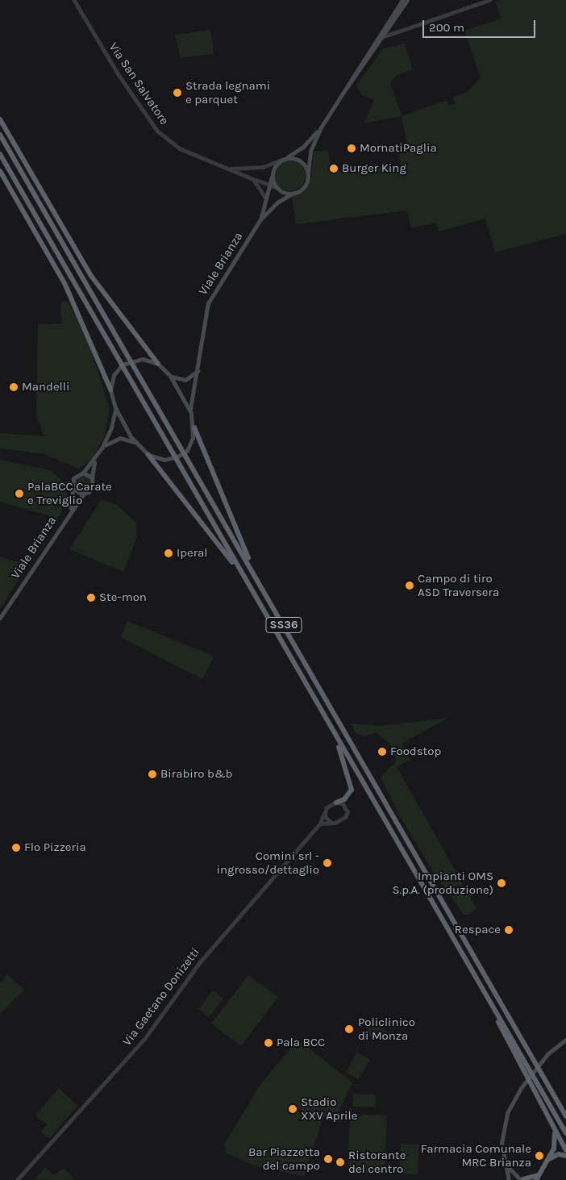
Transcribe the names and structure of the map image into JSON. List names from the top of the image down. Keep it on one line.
{"streets":{"highway":["SS36"],"main road":["Viale Brianza"],"street":["Via San Salvatore","Via Gaetano Donizetti"]},"places":["Strada legnami e parquet","MornatiPaglia","Burger King","Mandelli","PalaBCC Carate e Treviglio","Iperal","Campo di tiro ASD Traversera","Ste-mon","Foodstop","Birabiro b&b","Flo Pizzeria","Comini srl - ingrosso/dettaglio","Impianti OMS S.p.A. (produzione)","Respace","Policlinico di Monza","Pala BCC","Stadio XXV Aprile","Farmacia Comunale MRC Brianza","Bar Piazzetta del campo","Ristorante del centro"],"scale_bar":"200 m"}
